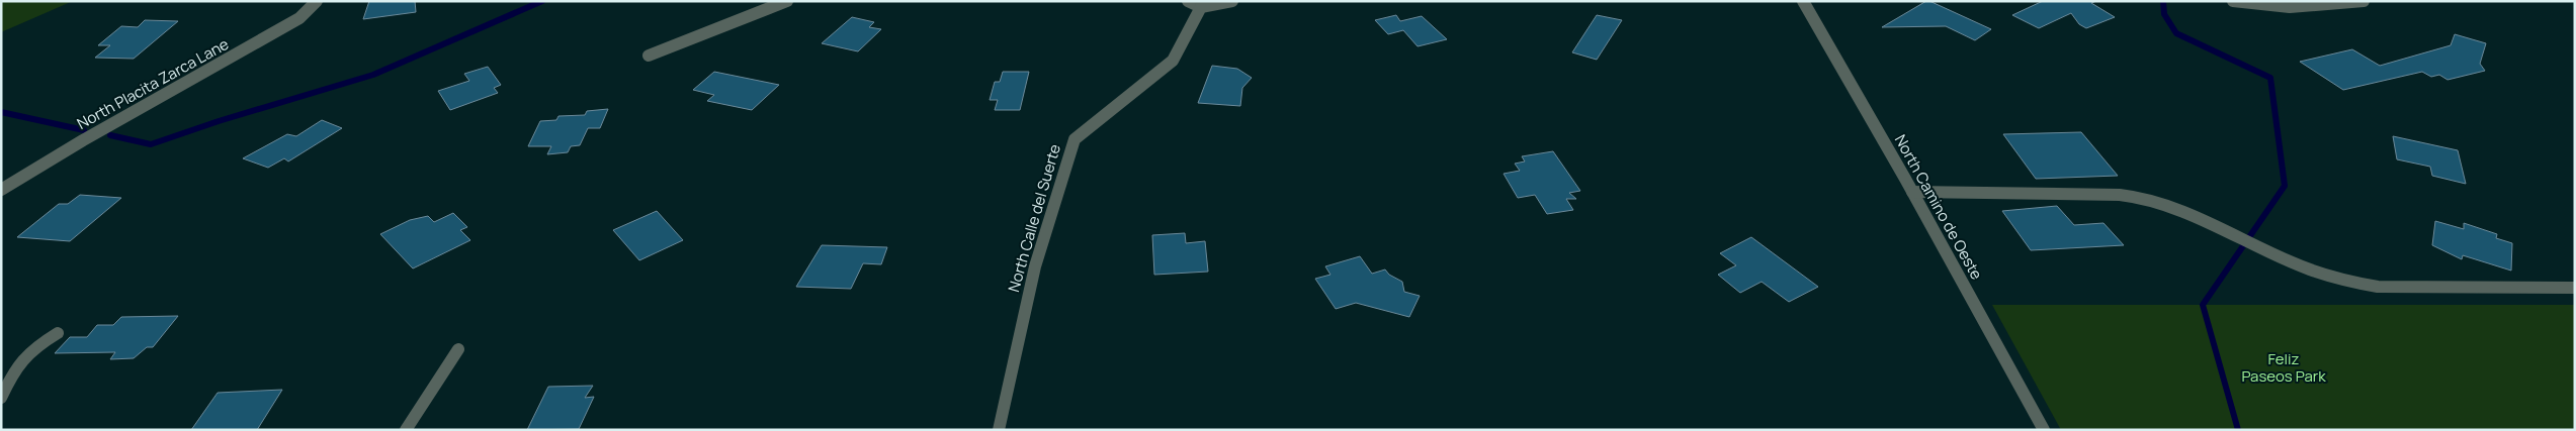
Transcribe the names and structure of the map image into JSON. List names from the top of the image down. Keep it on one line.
{"streets":{"street":["North Placita Zarca Lane","North Camino de Oeste","North Calle del Suerte"]},"parks":["Feliz Paseos Park"]}
